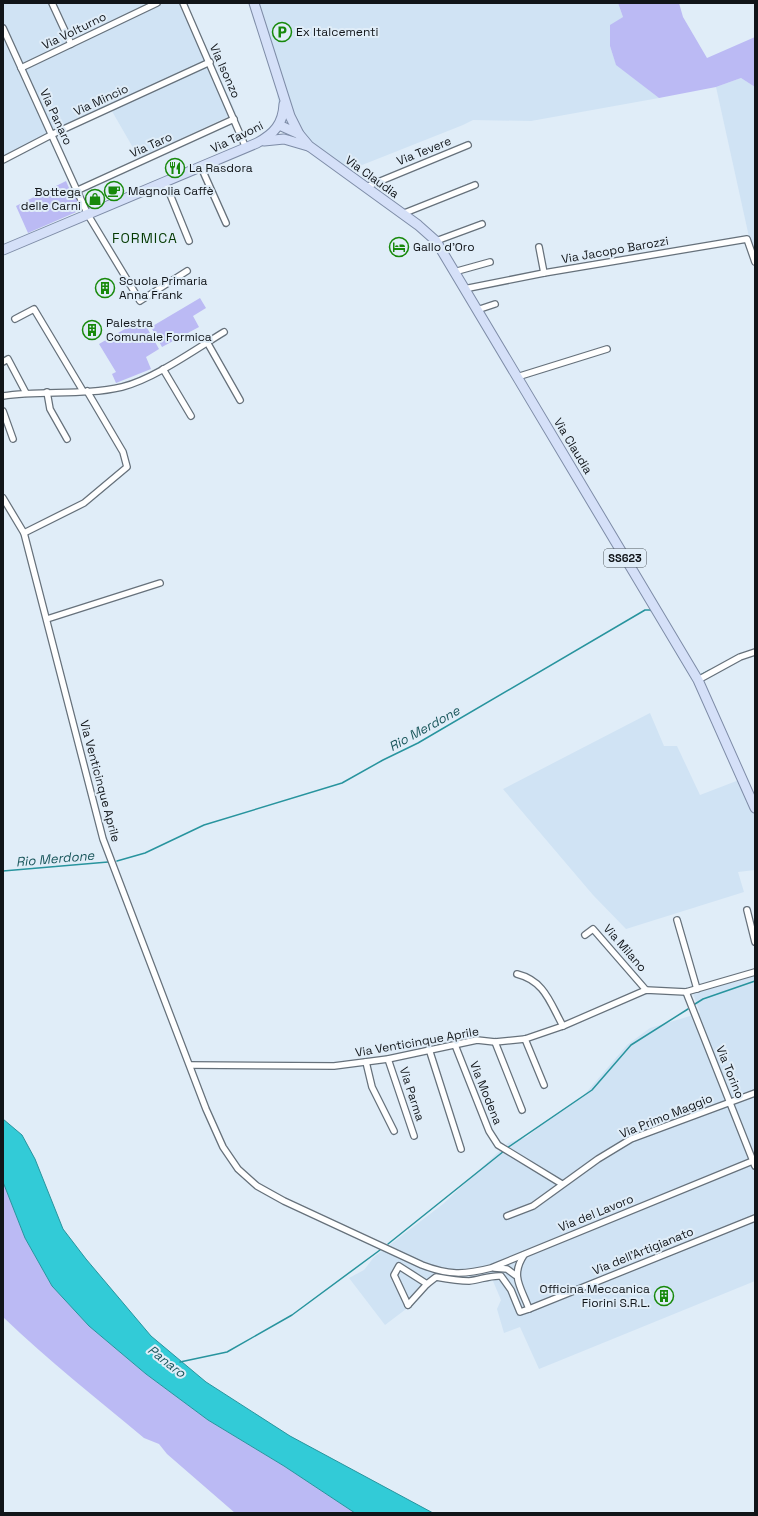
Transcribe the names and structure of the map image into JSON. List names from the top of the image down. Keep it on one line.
{"streets":{"main road":["Via Tavoni","Via Claudia","SS623"],"street":["Via Volturno","Via Isonzo","Via Mincio","Via Panaro","Via Taro","Via Tevere","Via Jacopo Barozzi","Via Venticinque Aprile","Via Milano","Via Torino","Via Modena","Via Parma","Via Primo Maggio","Via del Lavoro","Via dell'Artigianato"]},"crossings":[["Via Volturno","Via Panaro"],["Via Isonzo","Via Mincio"],["Via Isonzo","Via Tavoni"],["Via Isonzo","Via Taro"],["Via Mincio","Via Panaro"],["Via Panaro","Via Tavoni"],["Via Panaro","Via Taro"],["Via Tavoni","Via Claudia"],["Via Tevere","Via Claudia"],["Via Claudia","Via Jacopo Barozzi"],["Via Venticinque Aprile","Via Milano"],["Via Venticinque Aprile","Via Torino"],["Via Venticinque Aprile","Via Modena"],["Via Venticinque Aprile","Via Parma"],["Via Venticinque Aprile","Via del Lavoro"],["Via Torino","Via Primo Maggio"],["Via Torino","Via del Lavoro"],["Via Modena","Via Primo Maggio"]],"districts":["FORMICA"],"water":["Rio Merdone","Panaro"],"places":{"parking":["Ex Italcementi"],"restaurant":["La Rasdora"],"cafe":["Magnolia Caffè"],"shop":["Bottega delle Carni"],"hotel":["Gallo d'Oro"],"building":["Scuola Primaria Anna Frank","Palestra Comunale Formica","Officina Meccanica Fiorini S.R.L."]}}
